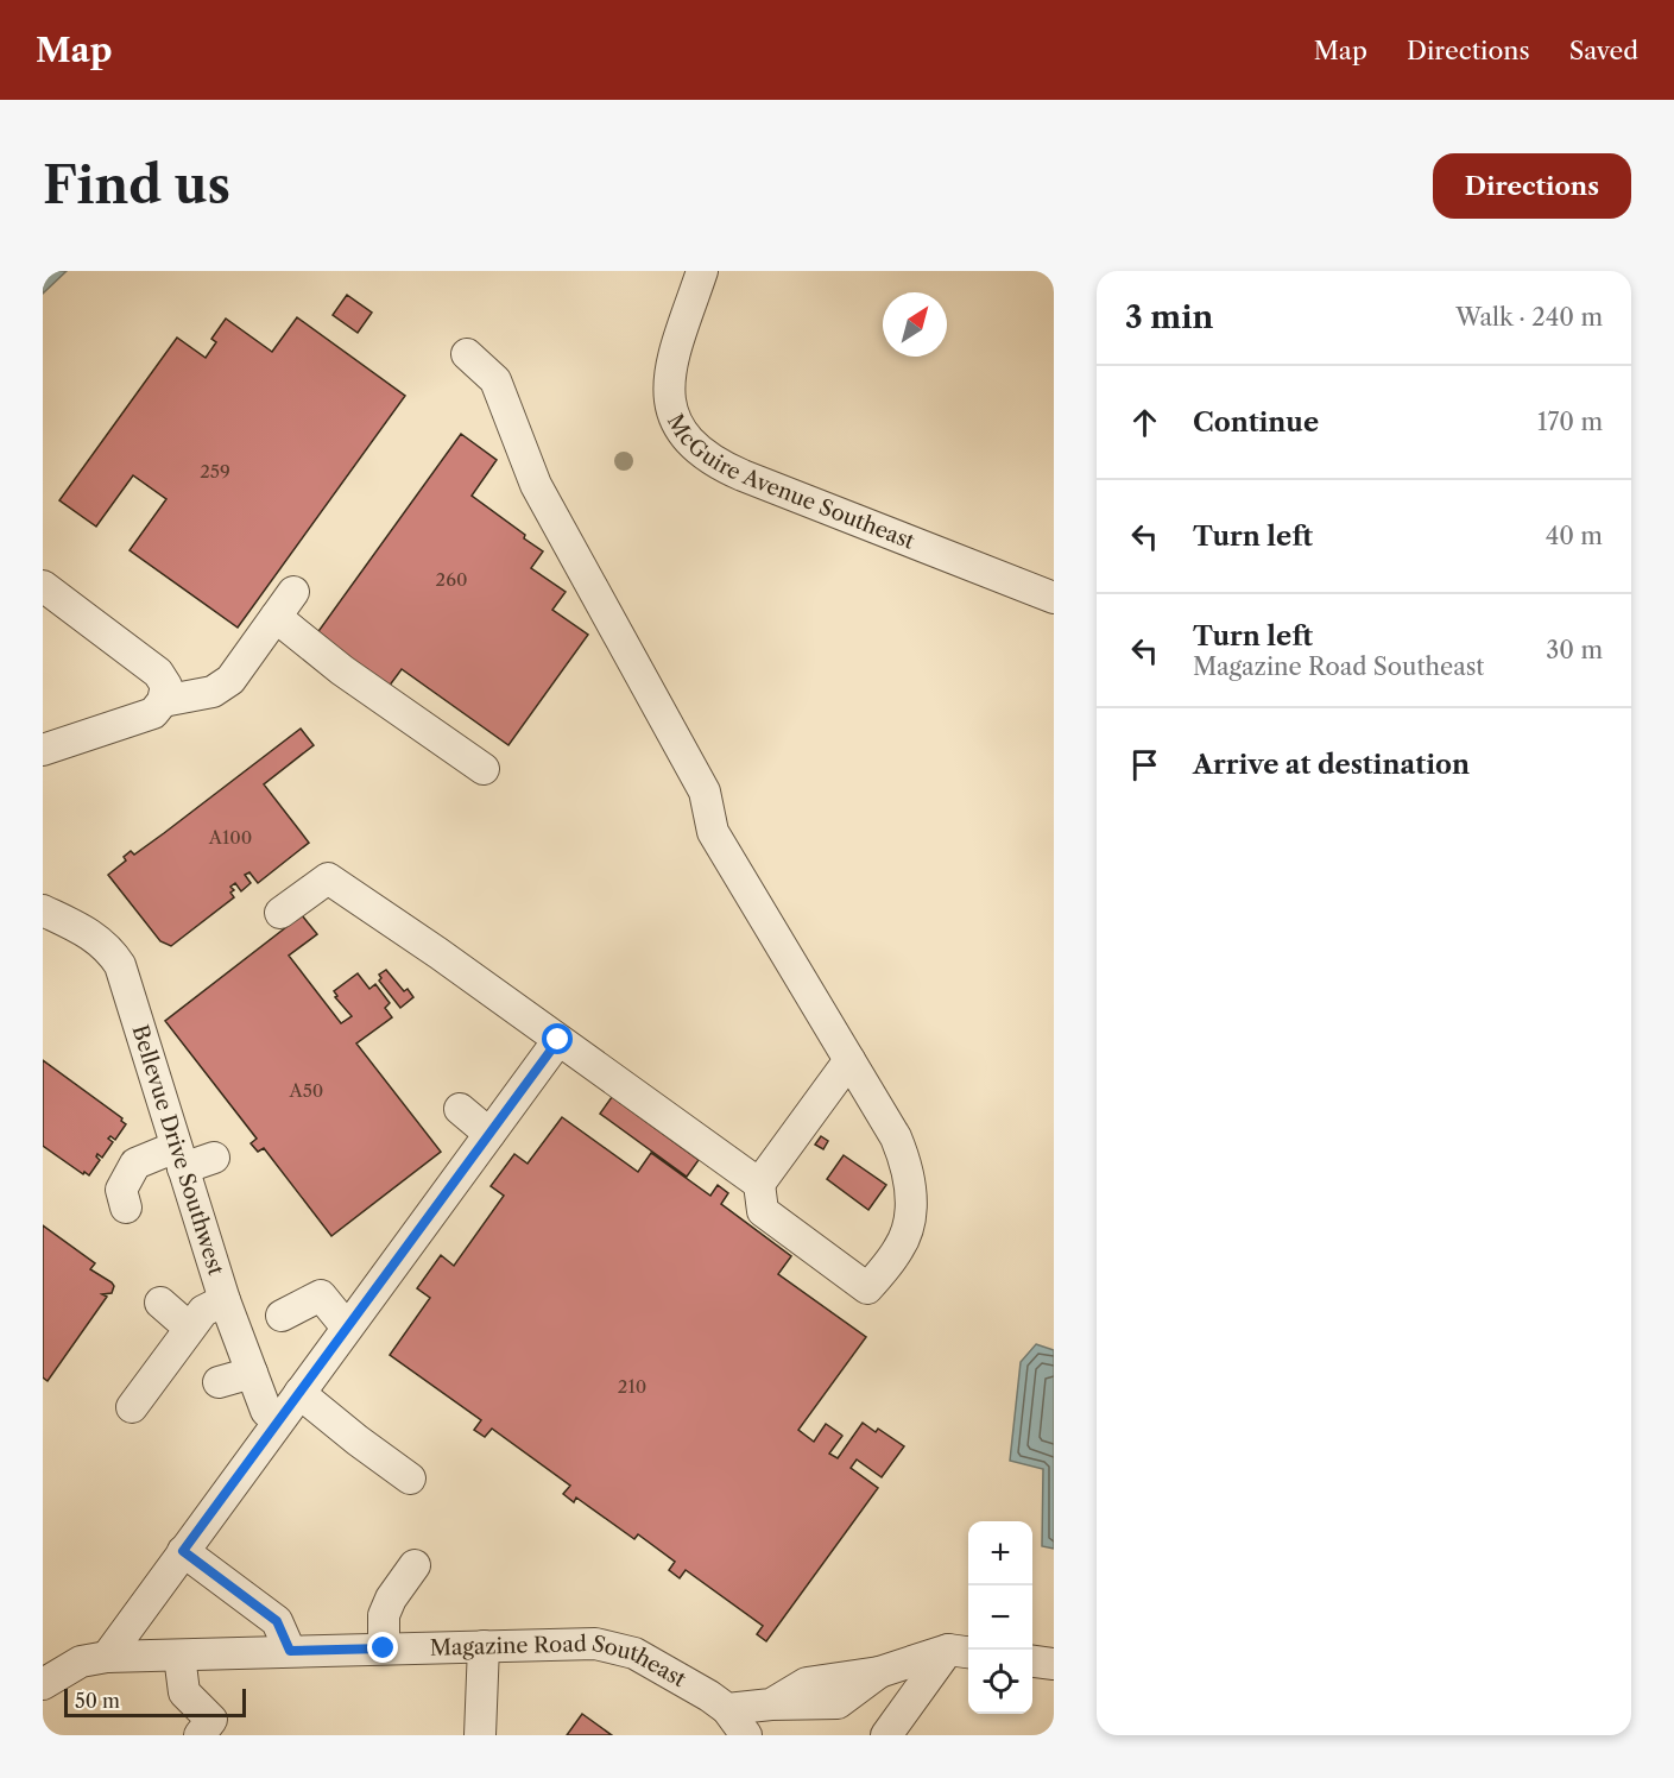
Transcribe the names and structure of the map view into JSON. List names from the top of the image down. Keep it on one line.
{"streets":{"street":["McGuire Avenue Southeast","Bellevue Drive Southwest","Magazine Road Southeast"]},"house_numbers":["259","260","A100","A50","210"],"scale_bar":"50 m","north":"top right","page":{"header":"Map","nav":["Map","Directions","Saved"],"buttons":"Directions","title":"Find us","heading":["3 min","Walk · 240 m"],"list":[["Continue","170 m"],["Turn left","40 m"],["Turn left","Magazine Road Southeast","30 m"],"Arrive at destination"],"map_buttons":["+","−"],"scale":"50 m"}}
